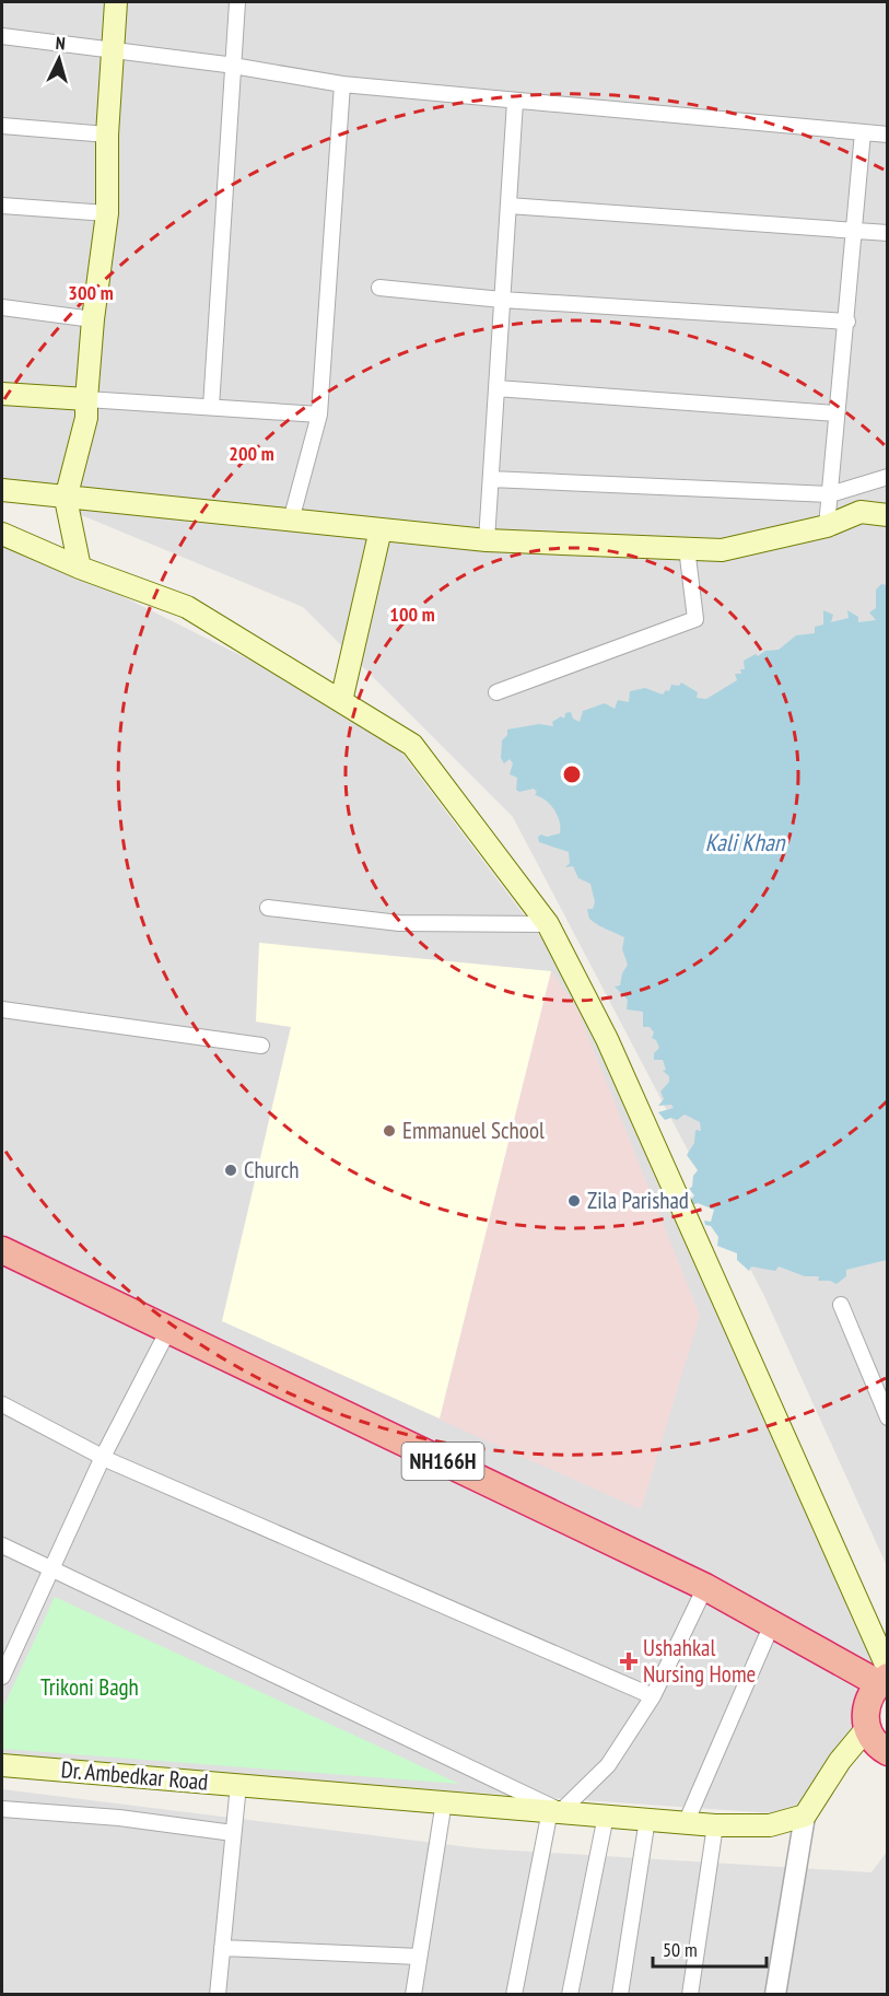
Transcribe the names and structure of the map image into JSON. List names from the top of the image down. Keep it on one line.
{"streets":{"highway":["NH166H"],"main road":["Dr. Ambedkar Road"]},"water":["Kali Khan"],"parks":["Trikoni Bagh"],"places":{"other":["Emmanuel School","Church","Zila Parishad"],"health":["Ushahkal Nursing Home"]},"scale_bar":"50 m","north":"top","rings":["300 m","200 m","100 m"]}
